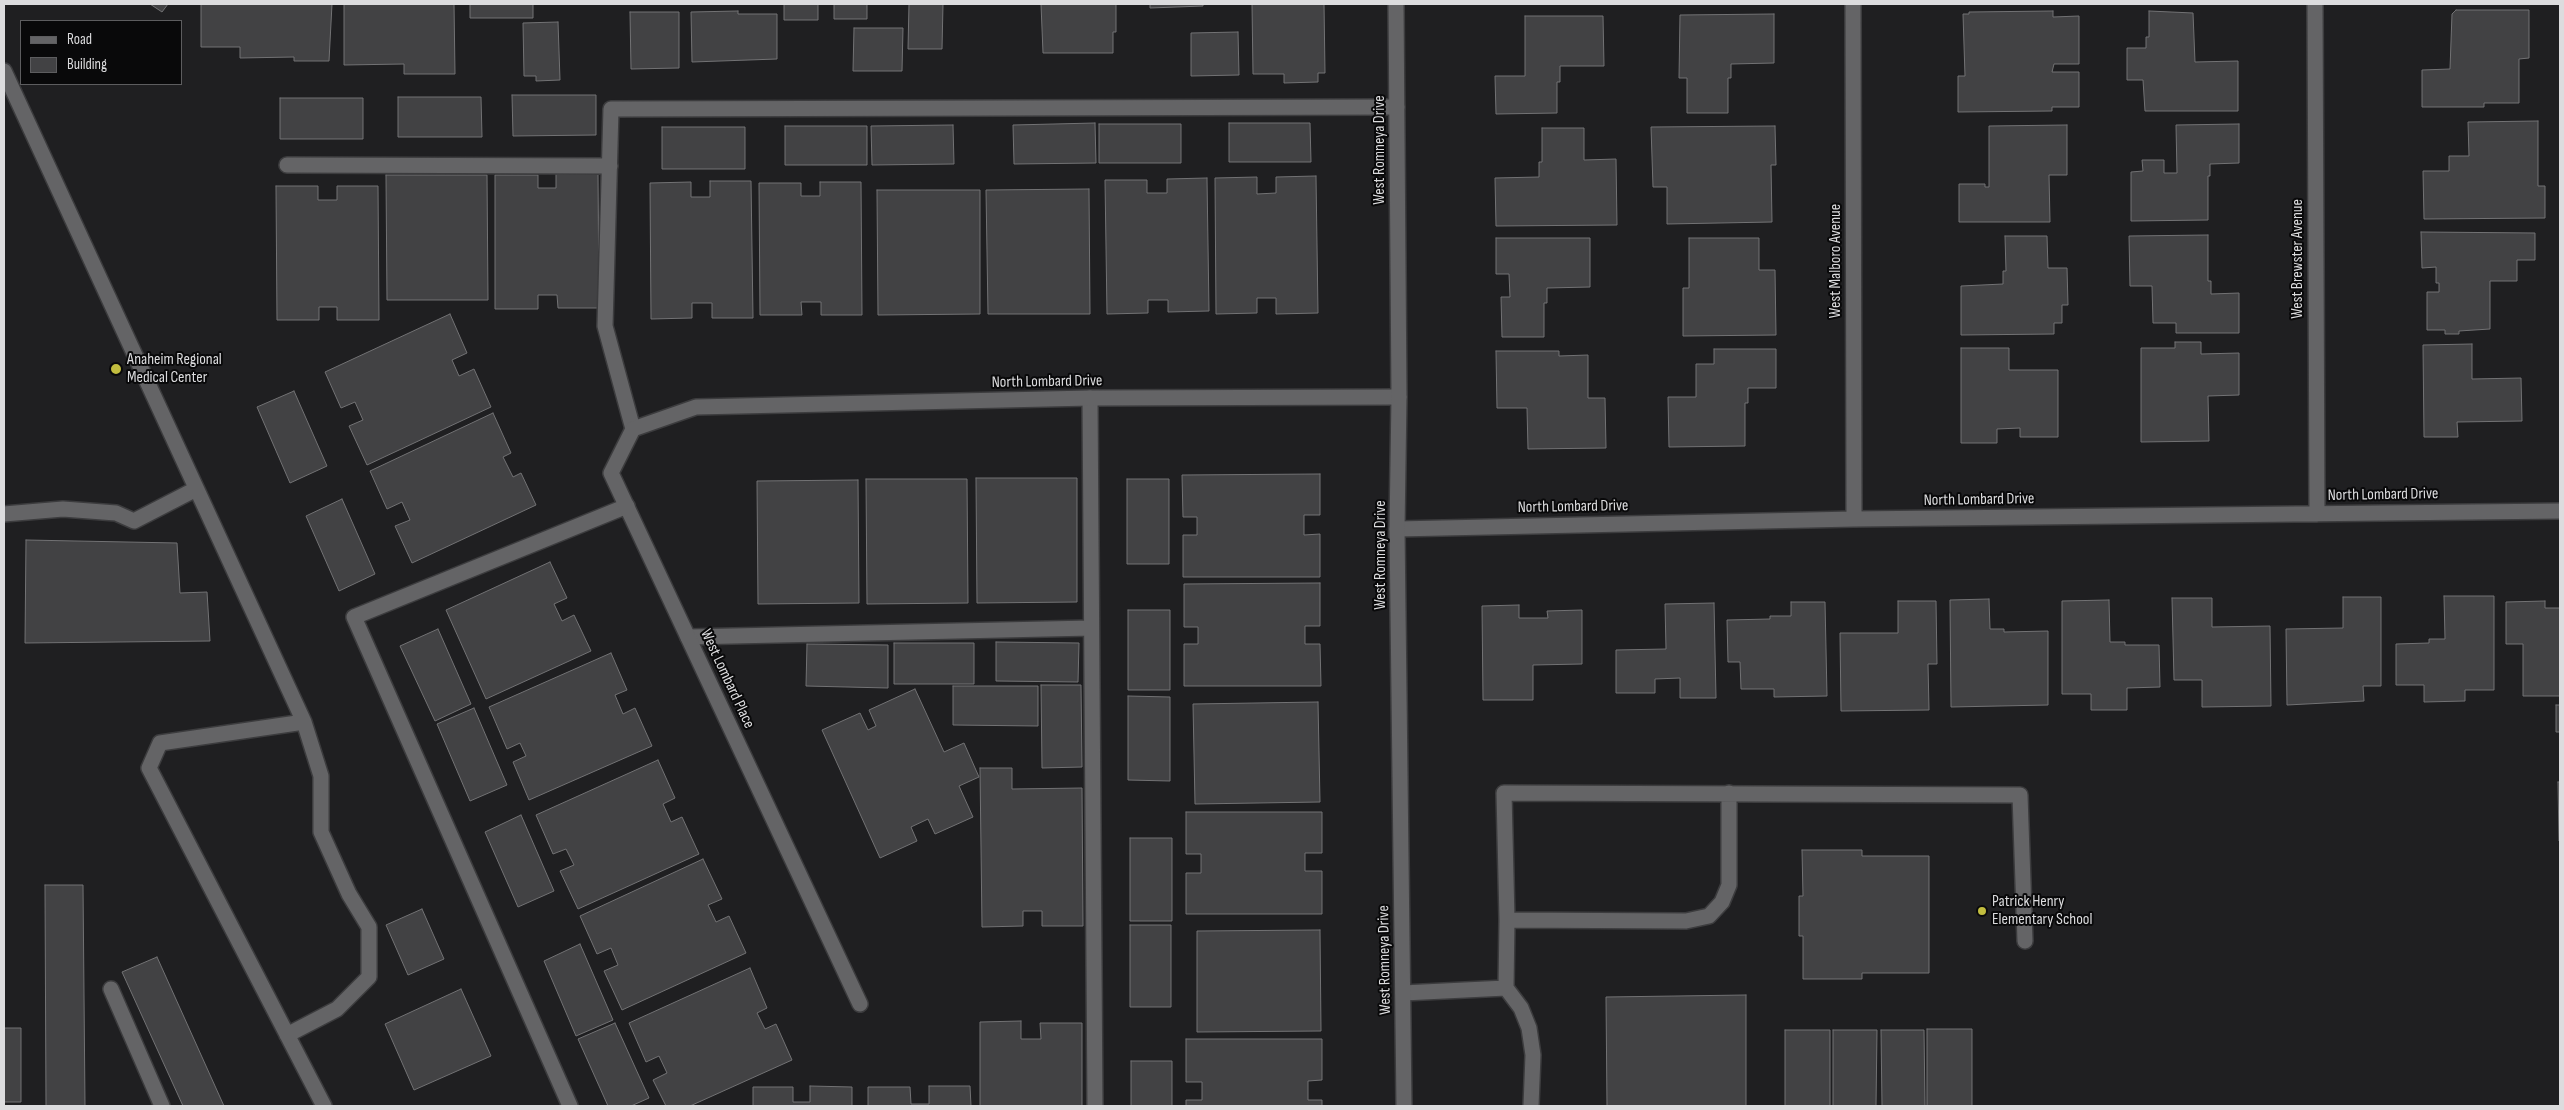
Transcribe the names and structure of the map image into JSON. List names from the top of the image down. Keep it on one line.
{"streets":{"street":["West Romneya Drive","West Brewster Avenue","West Malboro Avenue","North Lombard Drive","West Lombard Place"]},"crossings":[["West Romneya Drive","North Lombard Drive"],["West Brewster Avenue","North Lombard Drive"],["West Malboro Avenue","North Lombard Drive"],["North Lombard Drive","West Lombard Place"]],"places":["Anaheim Regional Medical Center","Patrick Henry Elementary School"],"legend":["Road","Building"]}
